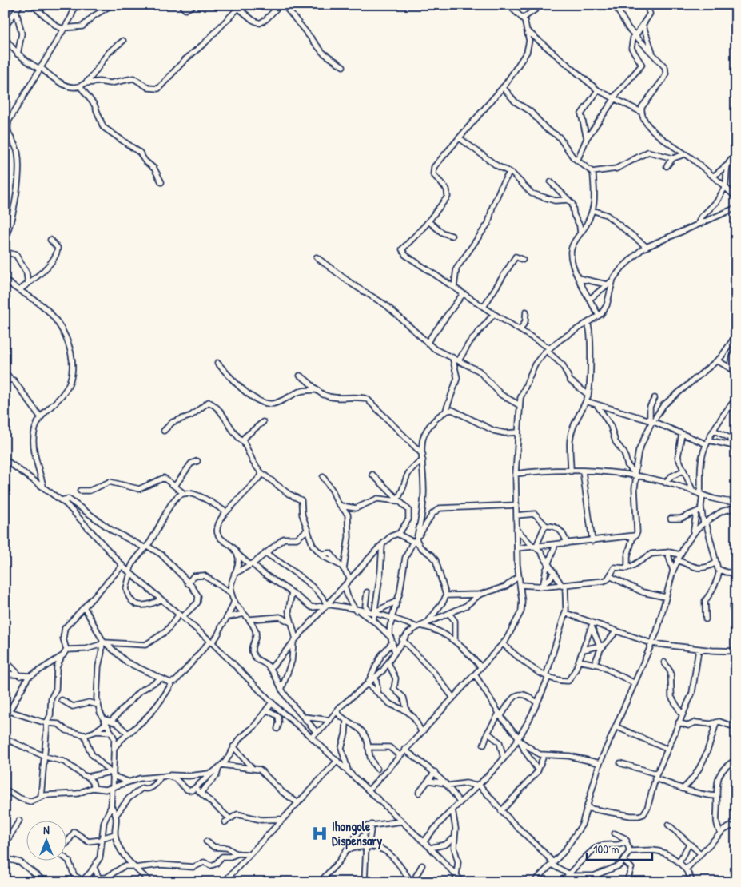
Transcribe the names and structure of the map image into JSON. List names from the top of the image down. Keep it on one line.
{"places":{"hospital":["Ihongole Dispensary"]},"scale_bar":"100 m","north":"top"}
